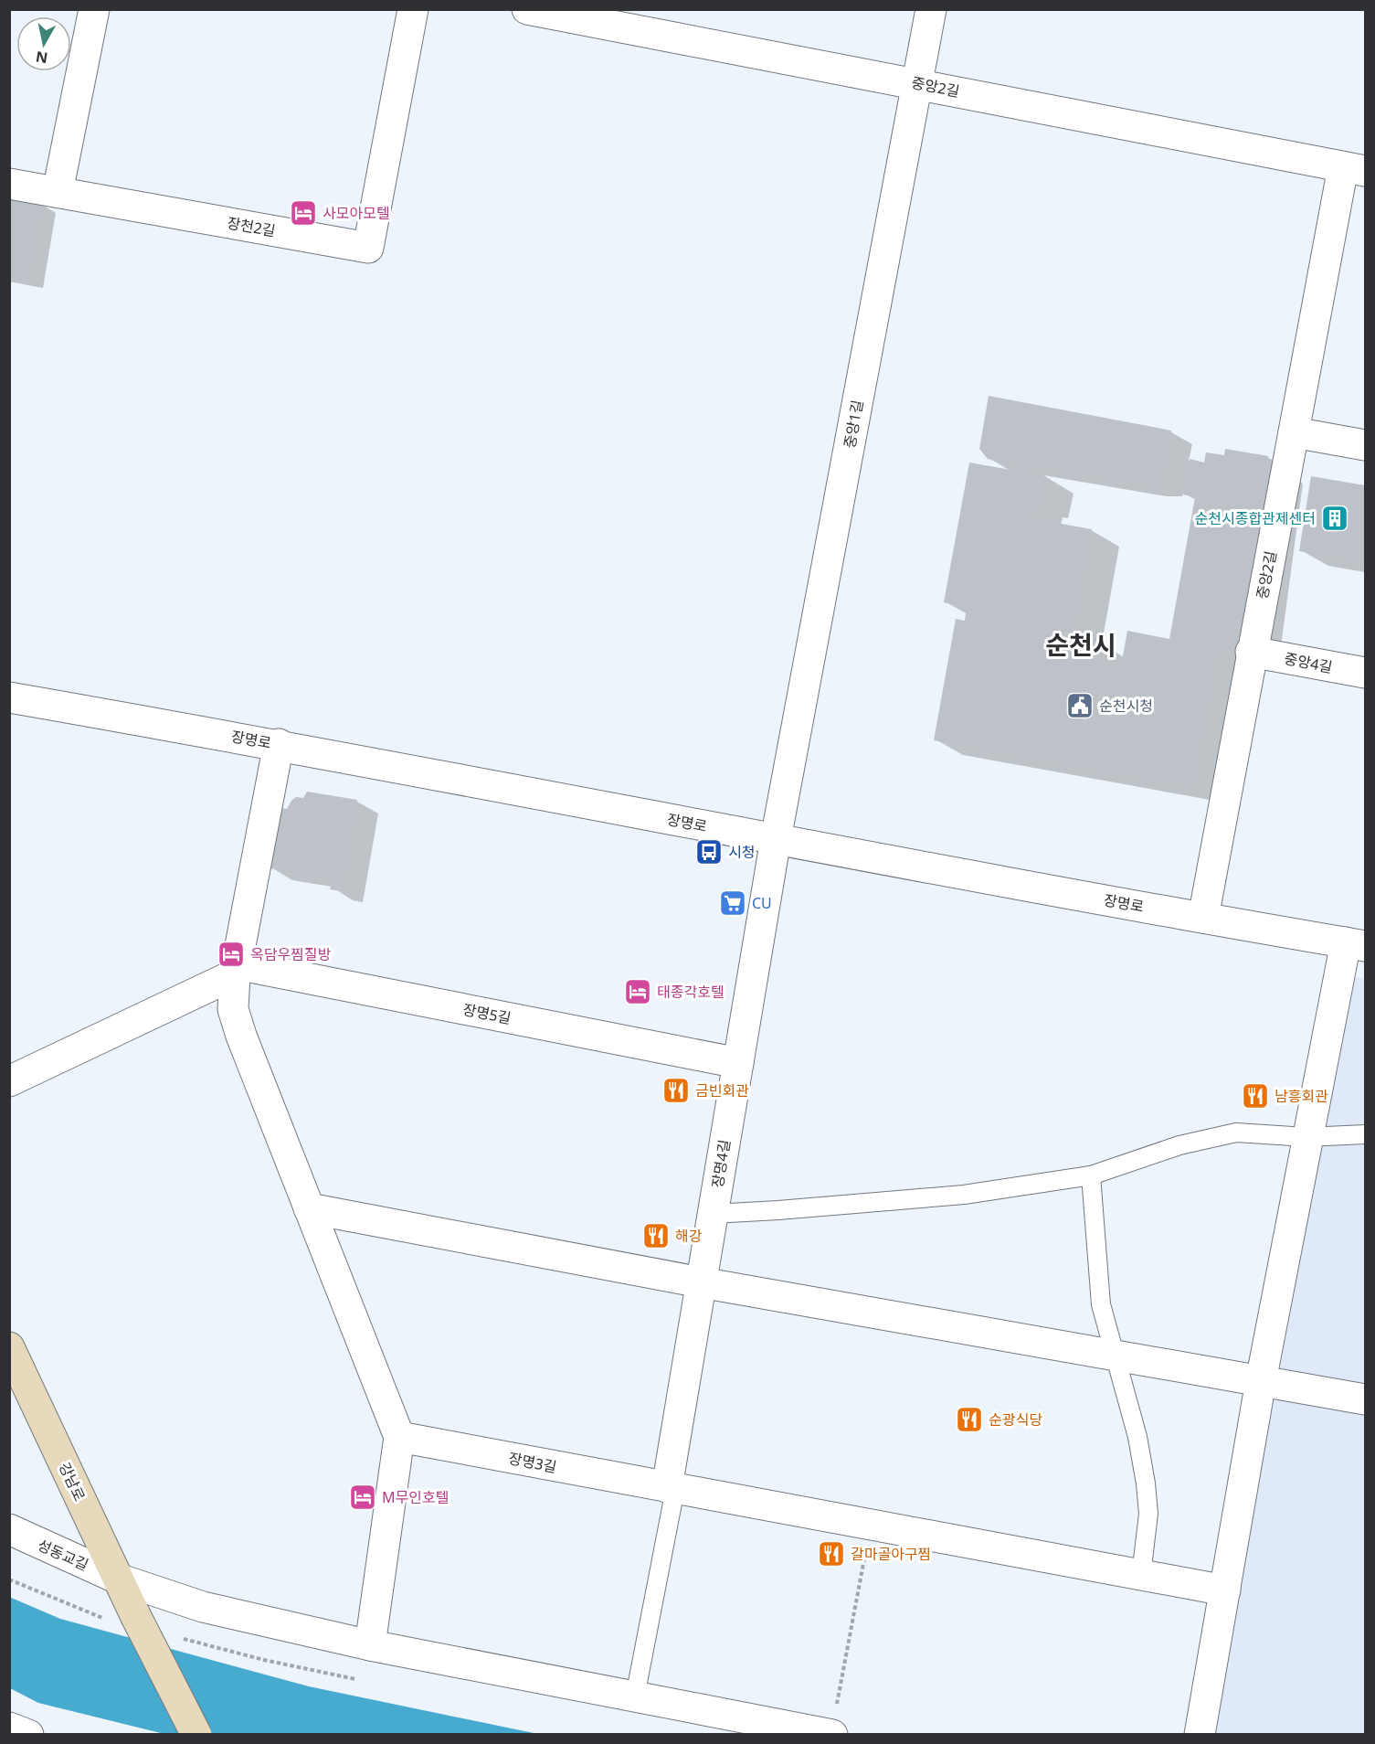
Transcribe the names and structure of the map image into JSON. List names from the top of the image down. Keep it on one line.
{"streets":{"main road":["강남로"],"street":["중앙2길","장천2길","중앙1길","중앙4길","장명로","장명5길","장명4길","장명3길","성동교길"]},"crossings":[["중앙2길","중앙1길"],["중앙2길","중앙4길"],["중앙2길","장명로"],["중앙1길","장명로"],["중앙1길","장명4길"],["장명로","장명4길"],["장명5길","장명4길"],["장명4길","장명3길"],["강남로","성동교길"]],"districts":["순천시"],"places":{"hotel":["사모아모텔","옥담우찜질방","태종각호텔","M무인호텔"],"building":["순천시종합관제센터"],"public building":["순천시청"],"bus stop":["시청"],"supermarket":["CU"],"restaurant":["금빈회관","남흥회관","해강","순광식당","갈마골아구찜"]},"north":"bottom"}
